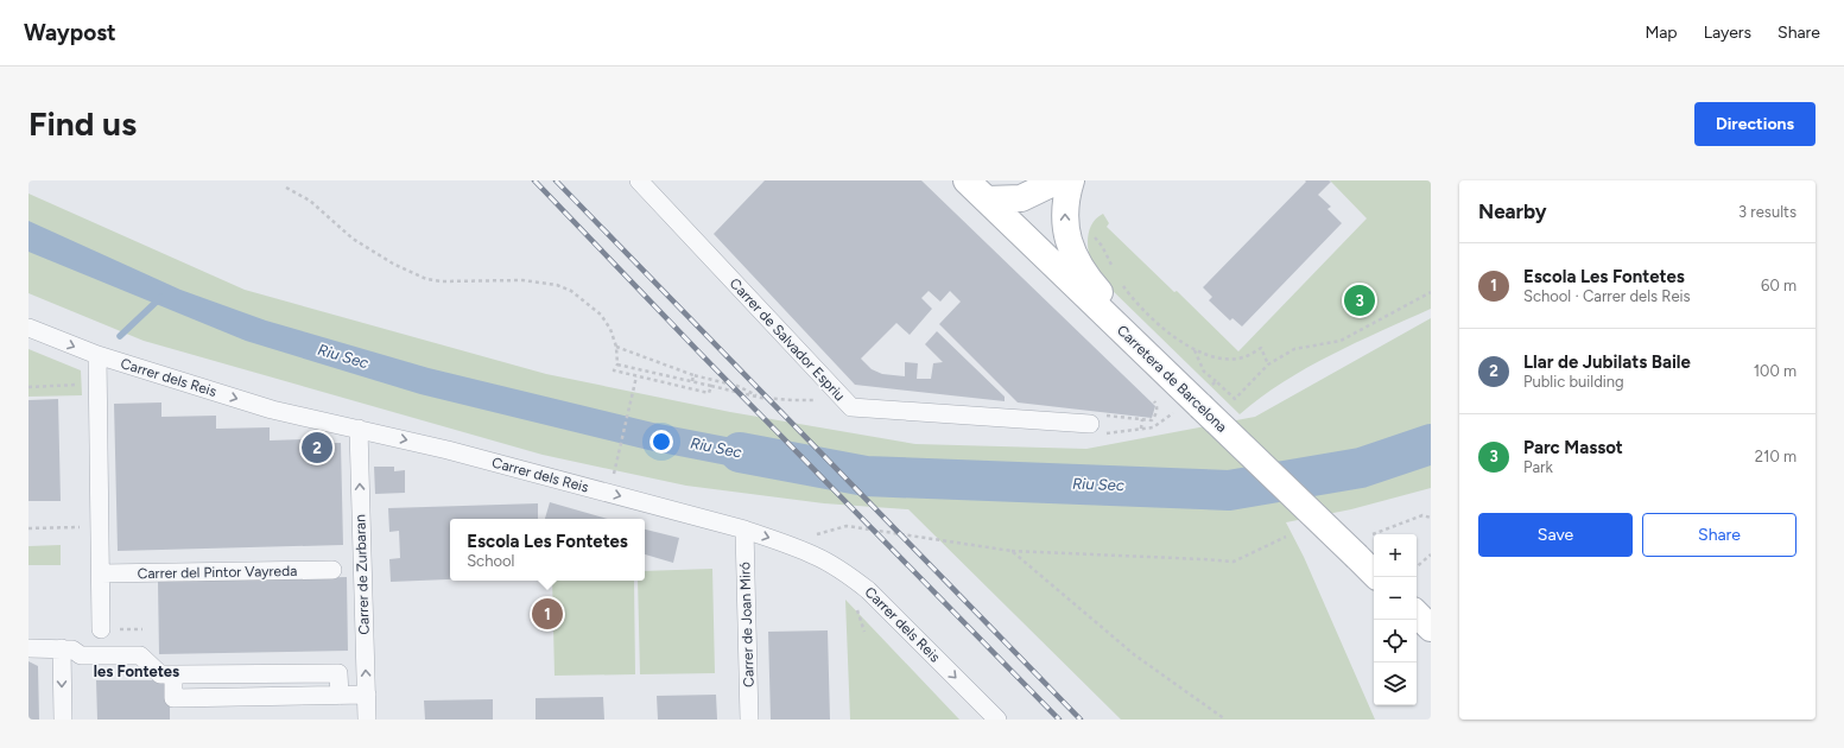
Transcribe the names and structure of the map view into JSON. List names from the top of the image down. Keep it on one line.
{"streets":{"main road":["Carretera de Barcelona"],"street":["Carrer de Salvador Espriu","Carrer dels Reis","Carrer del Pintor Vayreda","Carrer de Zurbaran","Carrer de Joan Miró"]},"crossings":[["Carrer dels Reis","Carrer de Zurbaran"],["Carrer dels Reis","Carrer de Joan Miró"]],"one_way":["Carrer dels Reis","Carrer de Zurbaran"],"districts":["les Fontetes"],"water":["Riu Sec"],"page":{"header":"Waypost","nav":["Map","Layers","Share"],"buttons":["Directions",["Save","Share"]],"title":"Find us","heading":["Nearby","3 results"],"list":[{"mark":"1","name":"Escola Les Fontetes","note":"School · Carrer dels Reis","value":"60 m"},{"mark":"2","name":"Llar de Jubilats Baile","note":"Public building","value":"100 m"},{"mark":"3","name":"Parc Massot","note":"Park","value":"210 m"}],"pins":["3","2","1"],"popup":["Escola Les Fontetes","School"],"map_buttons":["+","−"]}}
